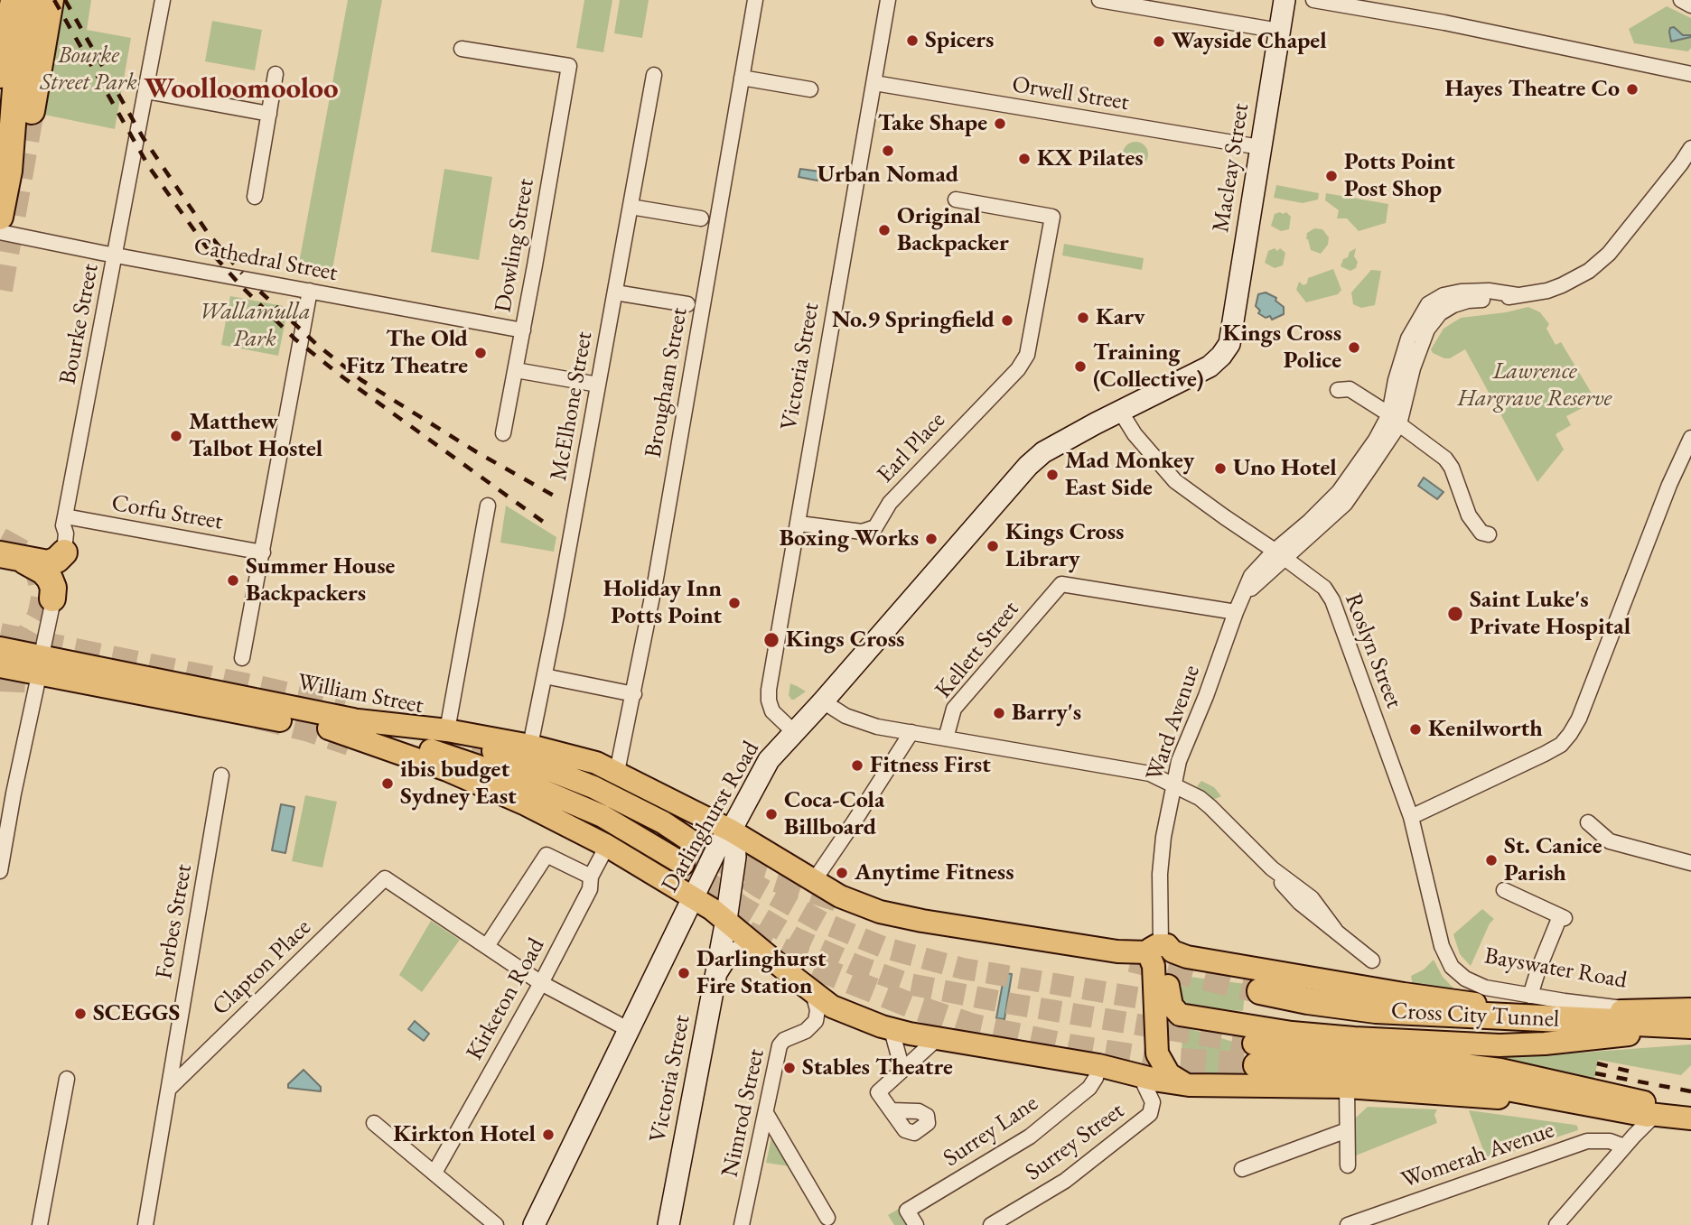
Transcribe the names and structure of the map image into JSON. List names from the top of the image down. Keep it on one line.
{"streets":{"highway":["Cross City Tunnel"],"main road":["William Street"],"street":["Orwell Street","Macleay Street","Dowling Street","Cathedral Street","Bourke Street","Victoria Street","Brougham Street","McElhone Street","Earl Place","Corfu Street","Kellett Street","Roslyn Street","Ward Avenue","Darlinghurst Road","Forbes Street","Clapton Place","Bayswater Road","Kirketon Road","Nimrod Street","Surrey Lane","Surrey Street","Womerah Avenue"]},"crossings":[["Orwell Street","Macleay Street"],["Orwell Street","Victoria Street"],["Macleay Street","Darlinghurst Road"],["Dowling Street","Cathedral Street"],["Cathedral Street","Bourke Street"],["Bourke Street","Corfu Street"],["Bourke Street","William Street"],["Victoria Street","Earl Place"],["Victoria Street","Darlinghurst Road"],["Kellett Street","Ward Avenue"],["Roslyn Street","Ward Avenue"],["Roslyn Street","Darlinghurst Road"],["Roslyn Street","Bayswater Road"],["Forbes Street","Clapton Place"]],"districts":["Woolloomooloo"],"parks":["Bourke Street Park","Wallamulla Park","Lawrence Hargrave Reserve"],"places":["Spicers","Wayside Chapel","Hayes Theatre Co","Take Shape","Urban Nomad","KX Pilates","Potts Point Post Shop","Original Backpacker","Karv","No.9 Springfield","Kings Cross Police","The Old Fitz Theatre","Training (Collective)","Matthew Talbot Hostel","Uno Hotel","Mad Monkey East Side","Boxing Works","Kings Cross Library","Summer House Backpackers","Holiday Inn Potts Point","Saint Luke's Private Hospital","Kings Cross","Barry's","Kenilworth","Fitness First","ibis budget Sydney East","Coca-Cola Billboard","St. Canice Parish","Anytime Fitness","Darlinghurst Fire Station","SCEGGS","Stables Theatre","Kirkton Hotel"]}
